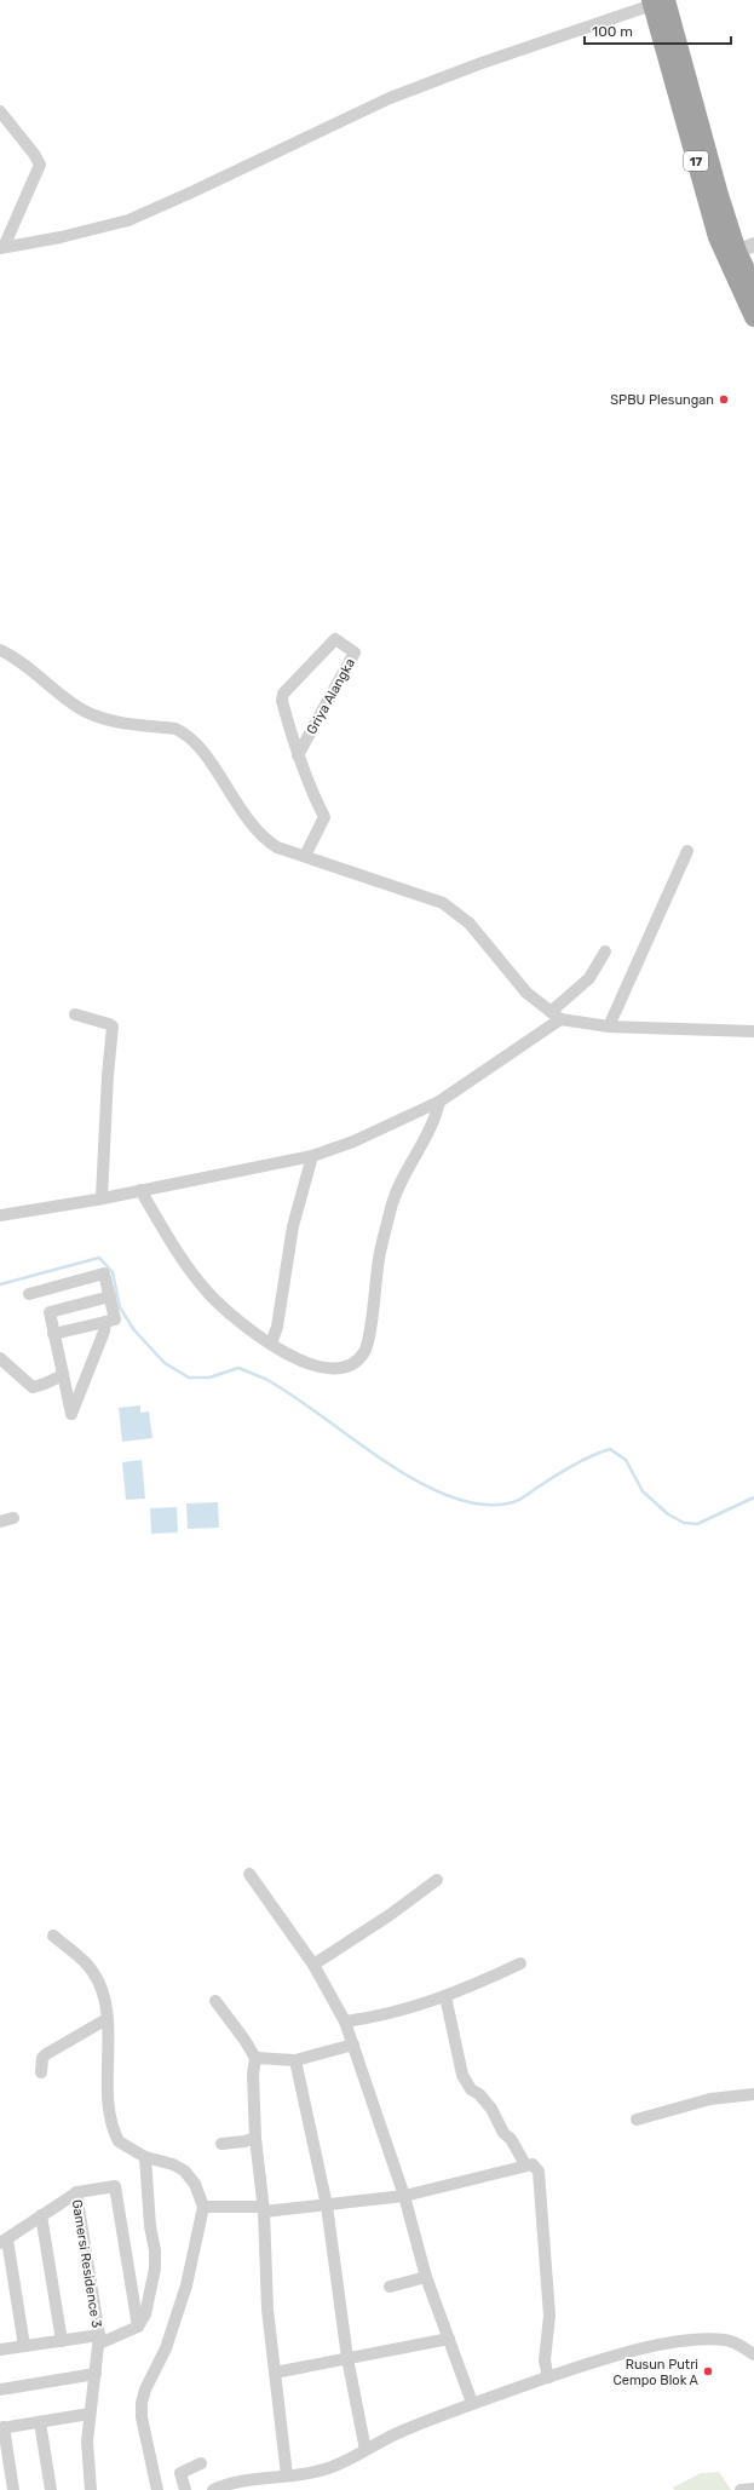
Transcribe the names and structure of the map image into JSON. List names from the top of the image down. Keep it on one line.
{"streets":{"highway":["17"],"street":["Griya Alangka","Gamersi Residence 3"]},"places":["SPBU Plesungan","Rusun Putri Cempo Blok A"],"scale_bar":"100 m"}
